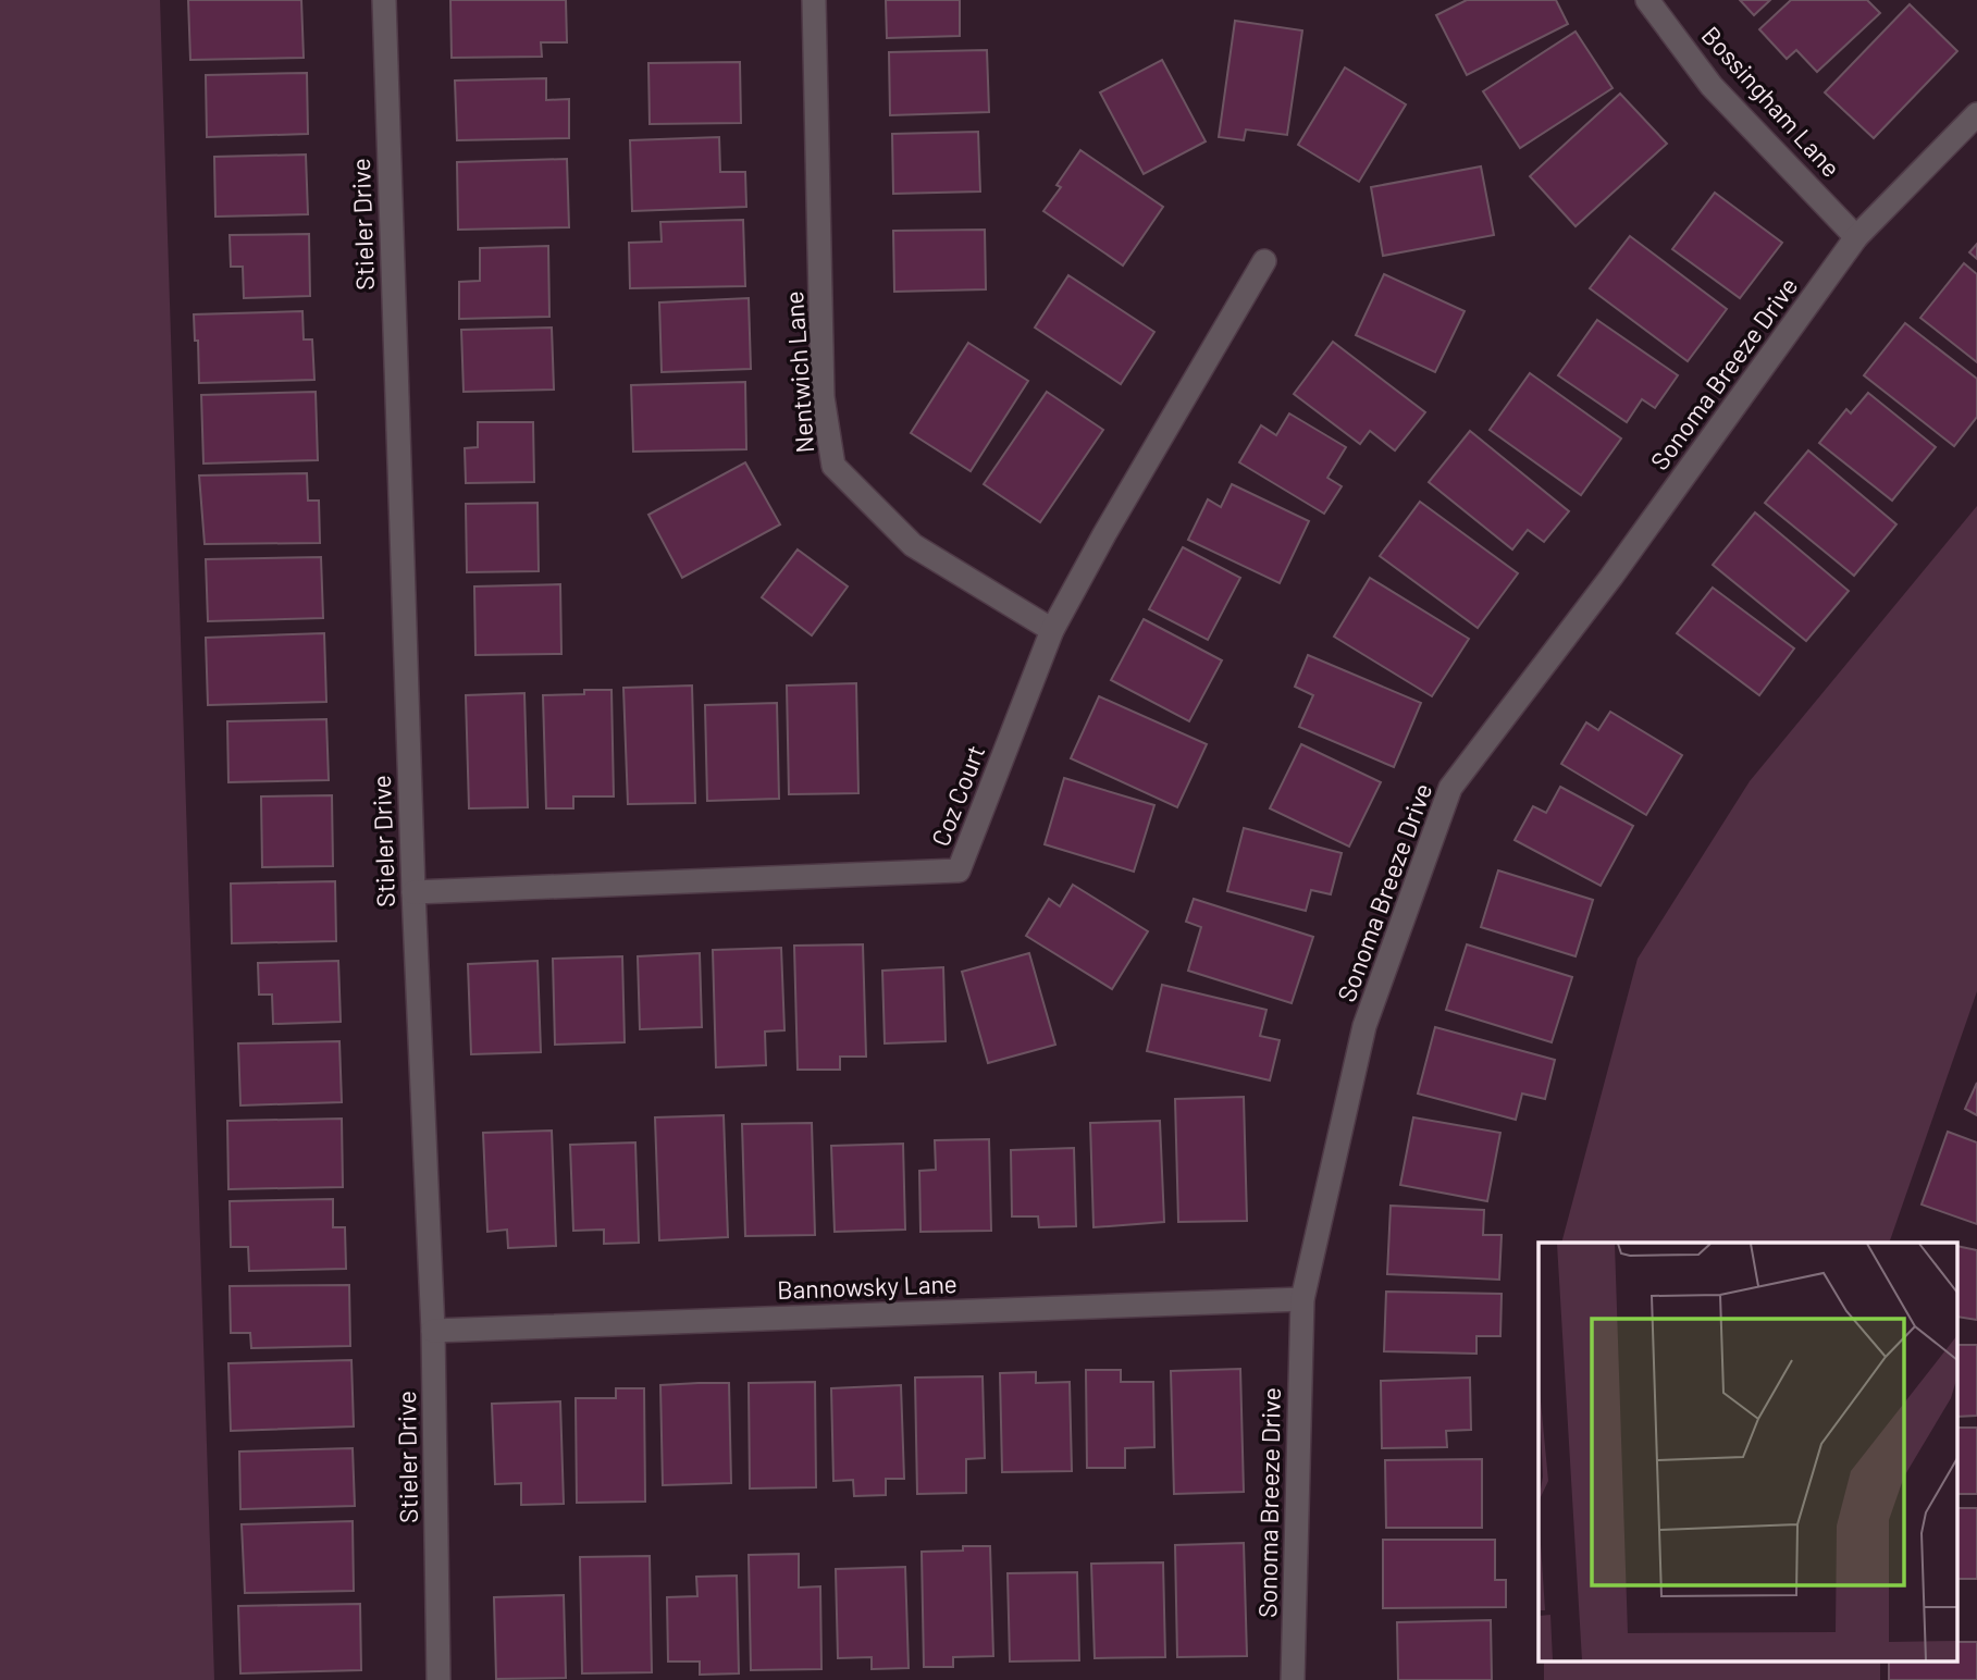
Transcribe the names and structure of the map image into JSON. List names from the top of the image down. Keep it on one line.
{"streets":{"street":["Bossingham Lane","Stieler Drive","Nentwich Lane","Sonoma Breeze Drive","Coz Court","Bannowsky Lane"]},"crossings":[["Bossingham Lane","Sonoma Breeze Drive"],["Stieler Drive","Coz Court"],["Stieler Drive","Bannowsky Lane"],["Nentwich Lane","Coz Court"],["Sonoma Breeze Drive","Bannowsky Lane"]]}
